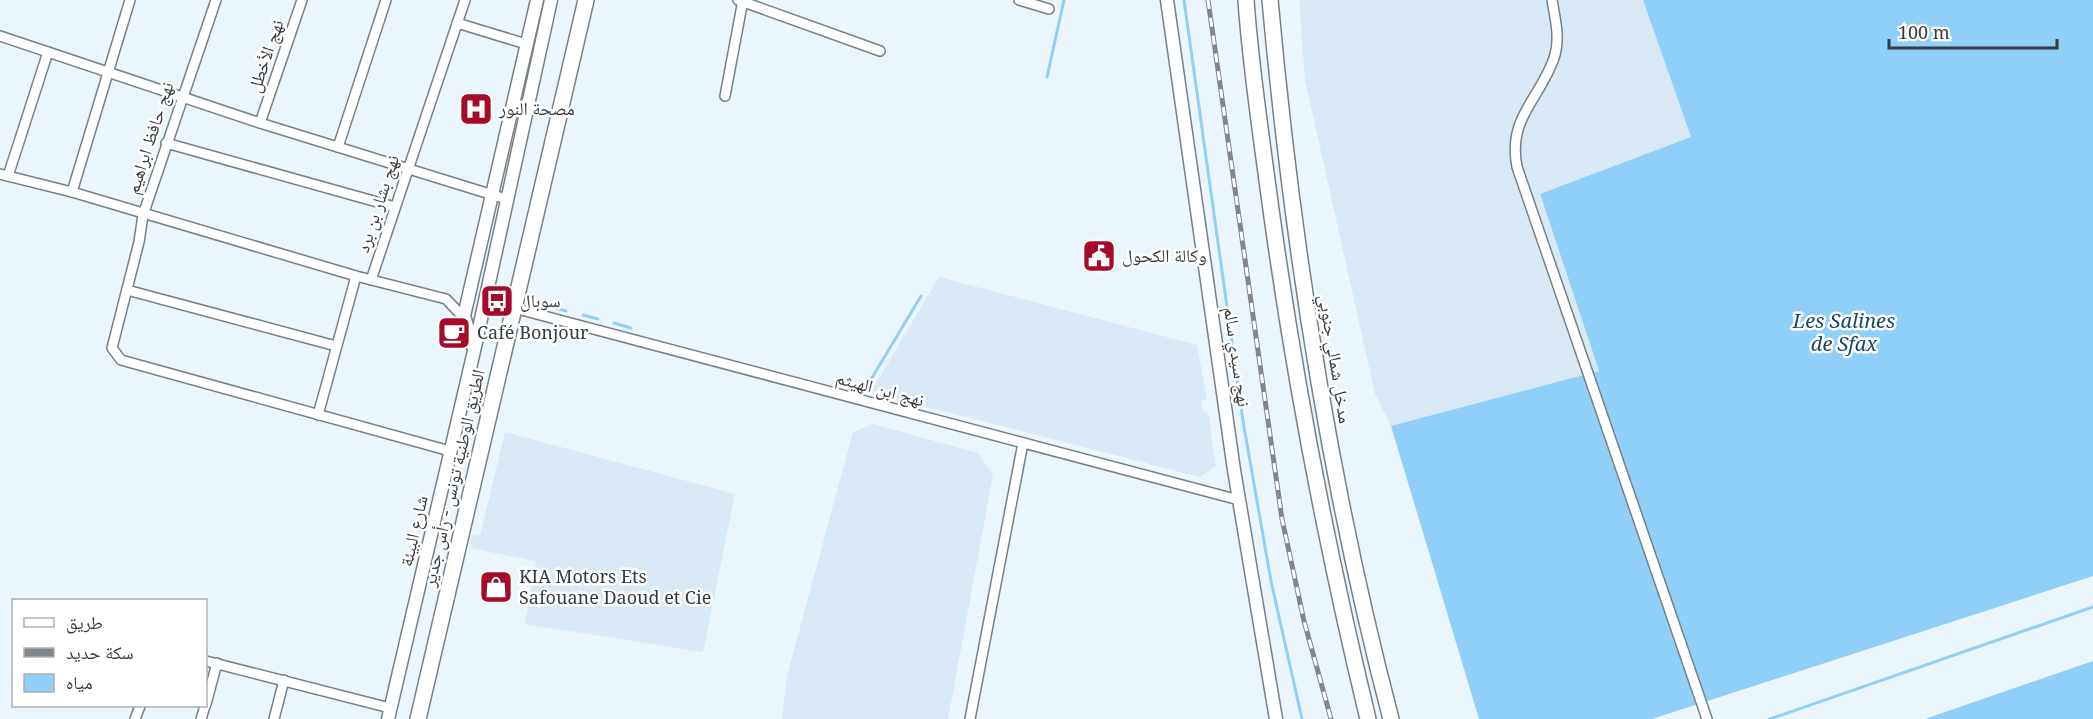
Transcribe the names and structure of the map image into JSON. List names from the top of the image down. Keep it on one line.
{"streets":{"main road":["مدخل شمالي جنوبي","الطريق الوطنية تونس - رأس جدير"],"street":["نهج الأخطل","نهج حافظ ابراهيم","نهج بشار بن برد","نهج سيدي سالم","نهج ابن الهيثم","شارع البيئة"]},"crossings":[["نهج حافظ ابراهيم","نهج بشار بن برد"],["نهج سيدي سالم","نهج ابن الهيثم"],["نهج ابن الهيثم","الطريق الوطنية تونس - رأس جدير"]],"water":["Les Salines de Sfax"],"places":{"hospital":["مصحة النور"],"public building":["وكالة الكحول"],"bus stop":["سوبال"],"cafe":["Café Bonjour"],"shop":["KIA Motors Ets Safouane Daoud et Cie"]},"legend":["طريق","سكة حديد","مياه"],"scale_bar":"100 m"}
